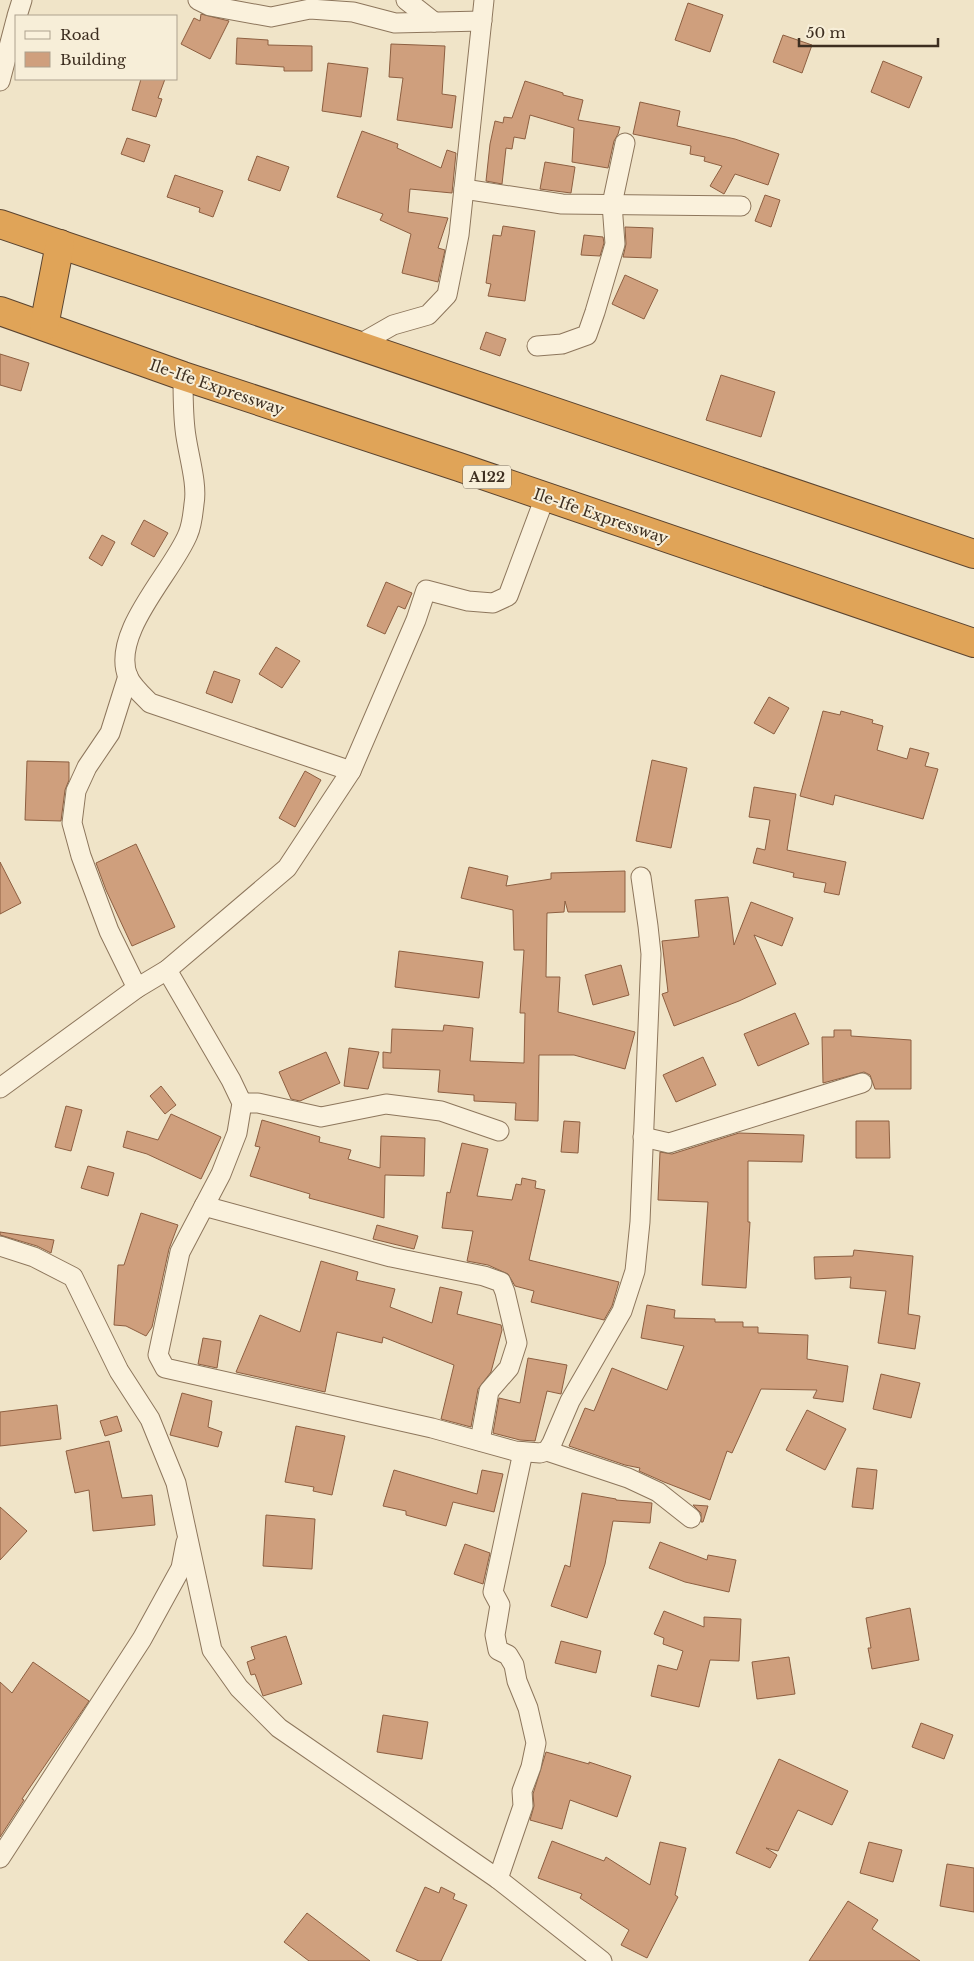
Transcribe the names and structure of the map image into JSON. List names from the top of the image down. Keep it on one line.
{"streets":{"highway":["Ile-Ife Expressway","A122"]},"legend":["Road","Building"],"scale_bar":"50 m"}
